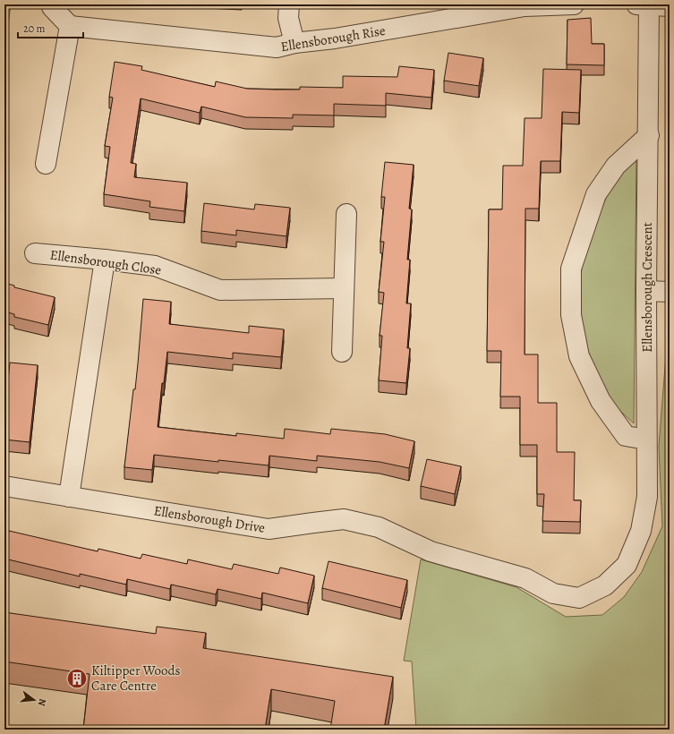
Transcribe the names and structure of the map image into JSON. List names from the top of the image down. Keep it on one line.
{"streets":{"street":["Ellensborough Rise","Ellensborough Close","Ellensborough Crescent","Ellensborough Drive"]},"crossings":[["Ellensborough Crescent","Ellensborough Drive"]],"places":{"building":["Kiltipper Woods Care Centre"]},"scale_bar":"20 m","north":"right"}
